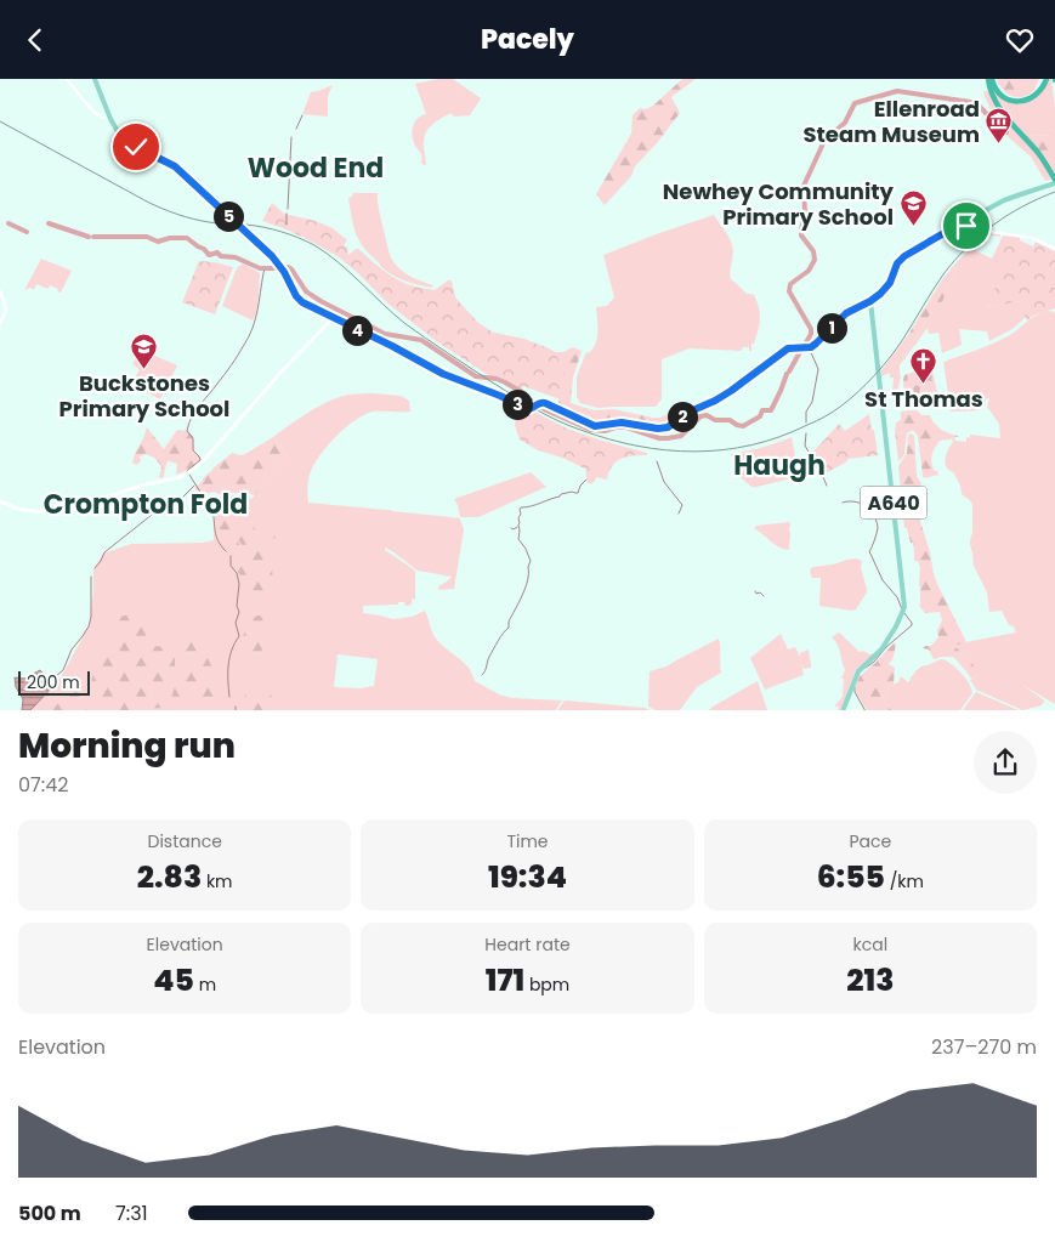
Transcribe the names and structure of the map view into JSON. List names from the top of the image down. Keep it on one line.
{"streets":{"main road":["A640"]},"districts":["Wood End","Haugh","Crompton Fold"],"places":{"museum":["Ellenroad Steam Museum"],"school or university":["Newhey Community Primary School","Buckstones Primary School"],"church":["St Thomas"]},"scale_bar":"200 m","page":{"header":"Pacely","pins":["5","1","4","3","2"],"scale":"200 m","heading":["Morning run","07:42"],"stats":[["Distance","2.83 km"],["Time","19:34"],["Pace","6:55 /km"],["Elevation","45 m"],["Heart rate","171 bpm"],["kcal","213"]],"chart":["Elevation","237–270 m"],"list":[{"name":"500 m","note":"7:31"}]}}
